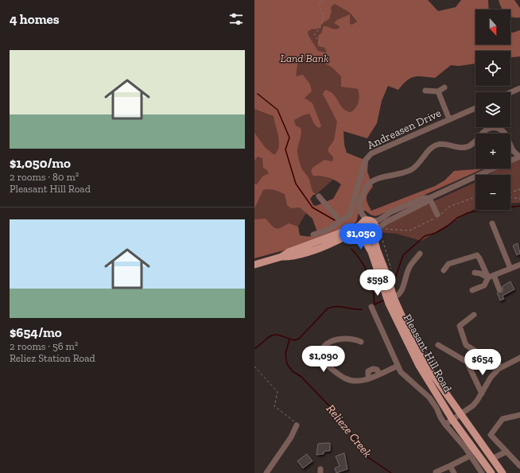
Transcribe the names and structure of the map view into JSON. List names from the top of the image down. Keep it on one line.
{"streets":{"main road":["Pleasant Hill Road"],"street":["Andreasen Drive"]},"water":["Relieze Creek"],"parks":["Land Bank"],"north":"bottom","page":{"heading":"4 homes","map_buttons":["+","−"],"list":[{"name":"$1,050/mo","note":"2 rooms · 80 m² · Pleasant Hill Road"},{"name":"$654/mo","note":"2 rooms · 56 m² · Reliez Station Road"}],"price":["$1,050","$598","$1,090","$654"]}}
